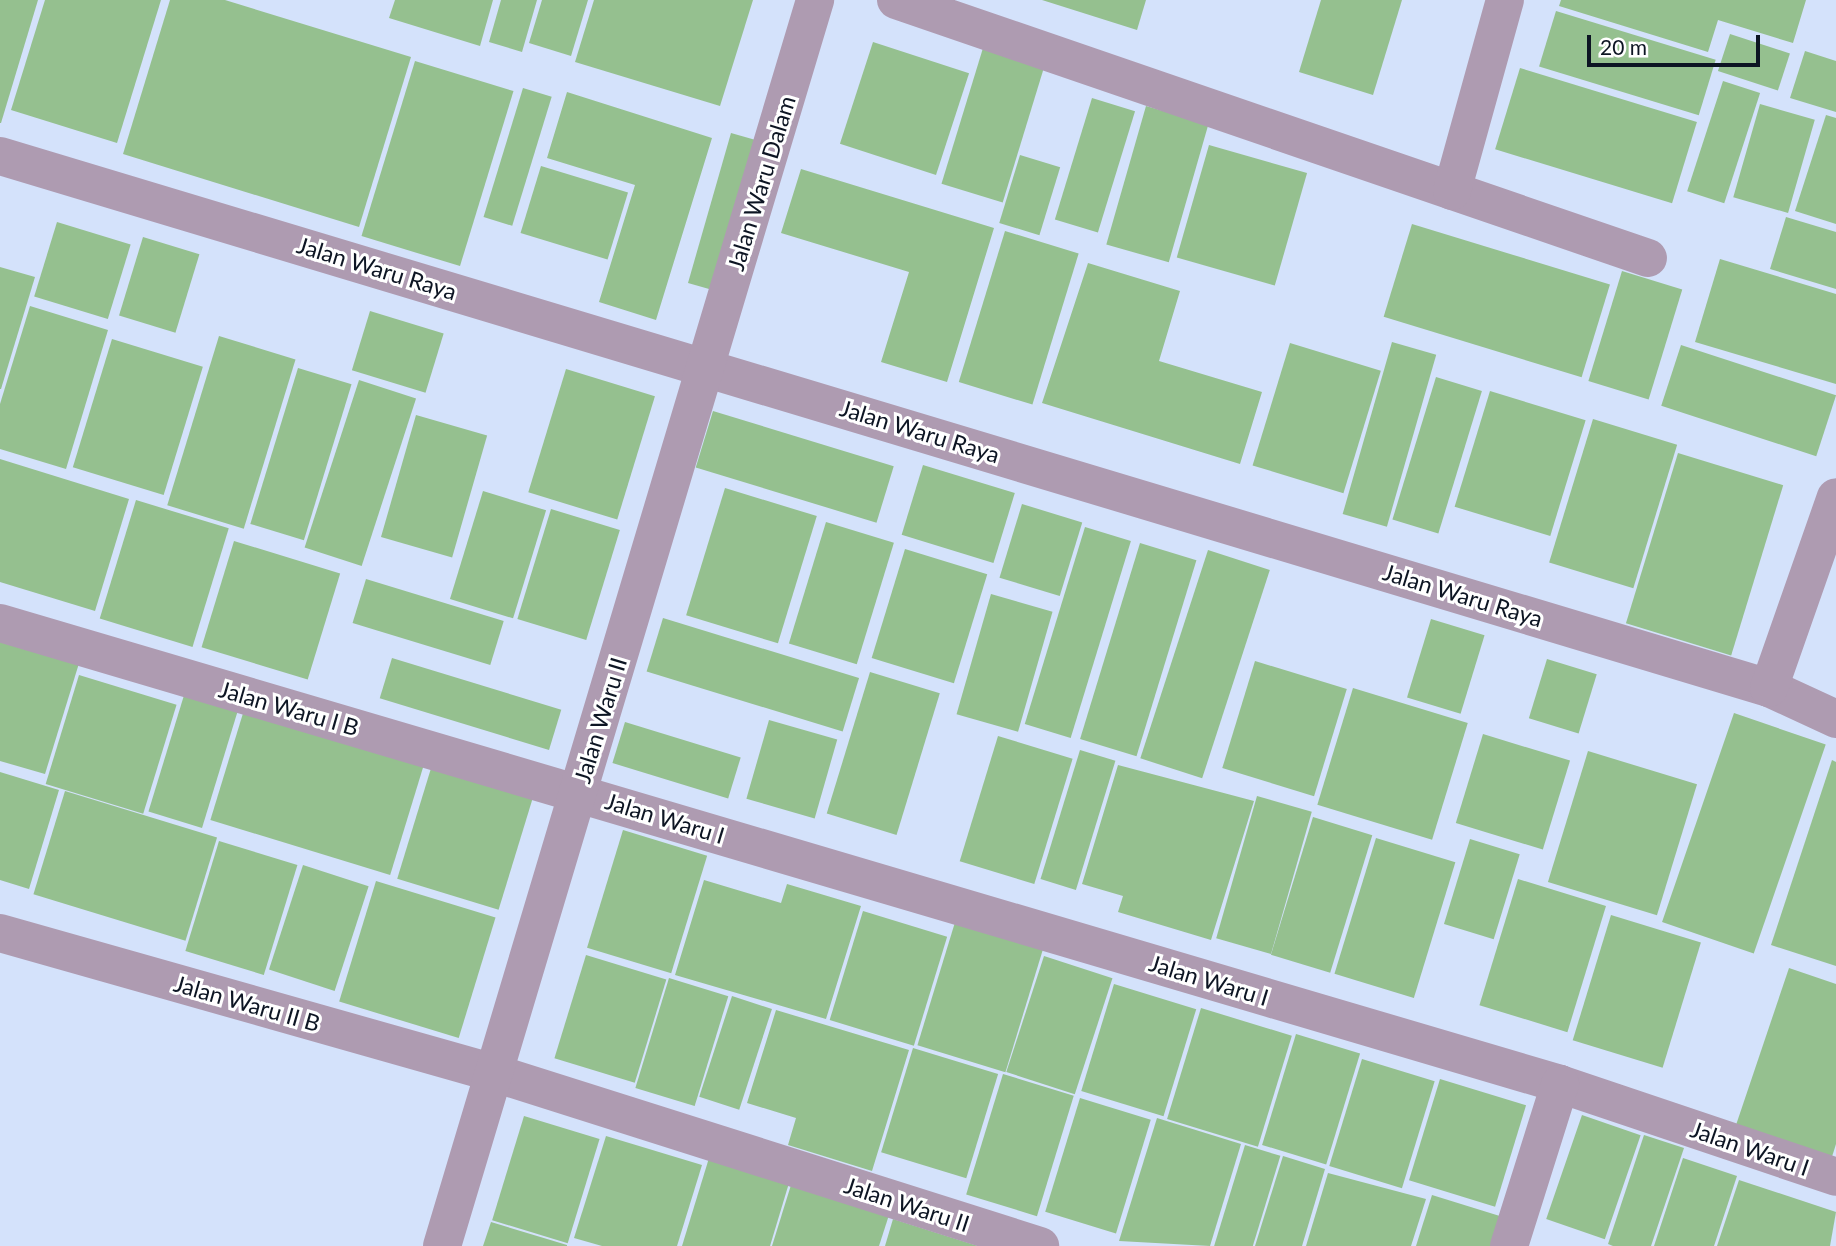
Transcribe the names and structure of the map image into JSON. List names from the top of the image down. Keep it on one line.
{"streets":{"street":["Jalan Waru Dalam","Jalan Waru Raya","Jalan Waru I B","Jalan Waru II","Jalan Waru I","Jalan Waru II B"]},"crossings":[["Jalan Waru Dalam","Jalan Waru Raya"],["Jalan Waru Dalam","Jalan Waru II"],["Jalan Waru Raya","Jalan Waru II"],["Jalan Waru I B","Jalan Waru II"],["Jalan Waru I B","Jalan Waru I"],["Jalan Waru II","Jalan Waru I"],["Jalan Waru II","Jalan Waru II B"]],"scale_bar":"20 m"}
